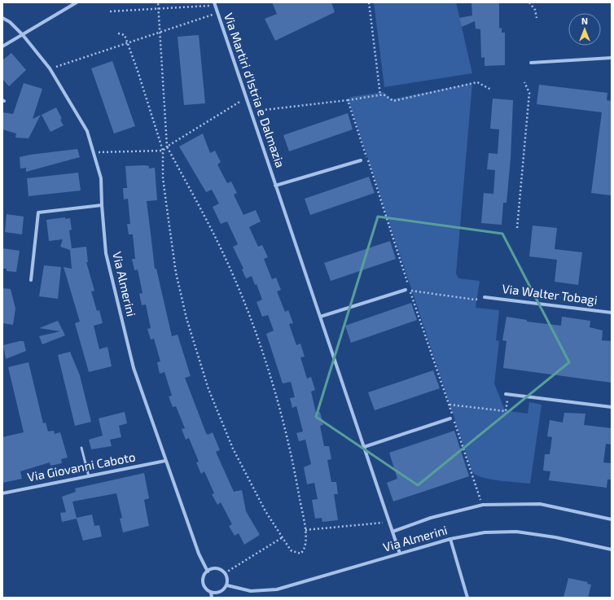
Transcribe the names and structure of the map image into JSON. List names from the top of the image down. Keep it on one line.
{"streets":{"street":["Via Martiri d'Istria e Dalmazia","Via Almerini","Via Walter Tobagi","Via Giovanni Caboto"]},"crossings":[["Via Martiri d'Istria e Dalmazia","Via Almerini"],["Via Almerini","Via Giovanni Caboto"]],"north":"top"}
